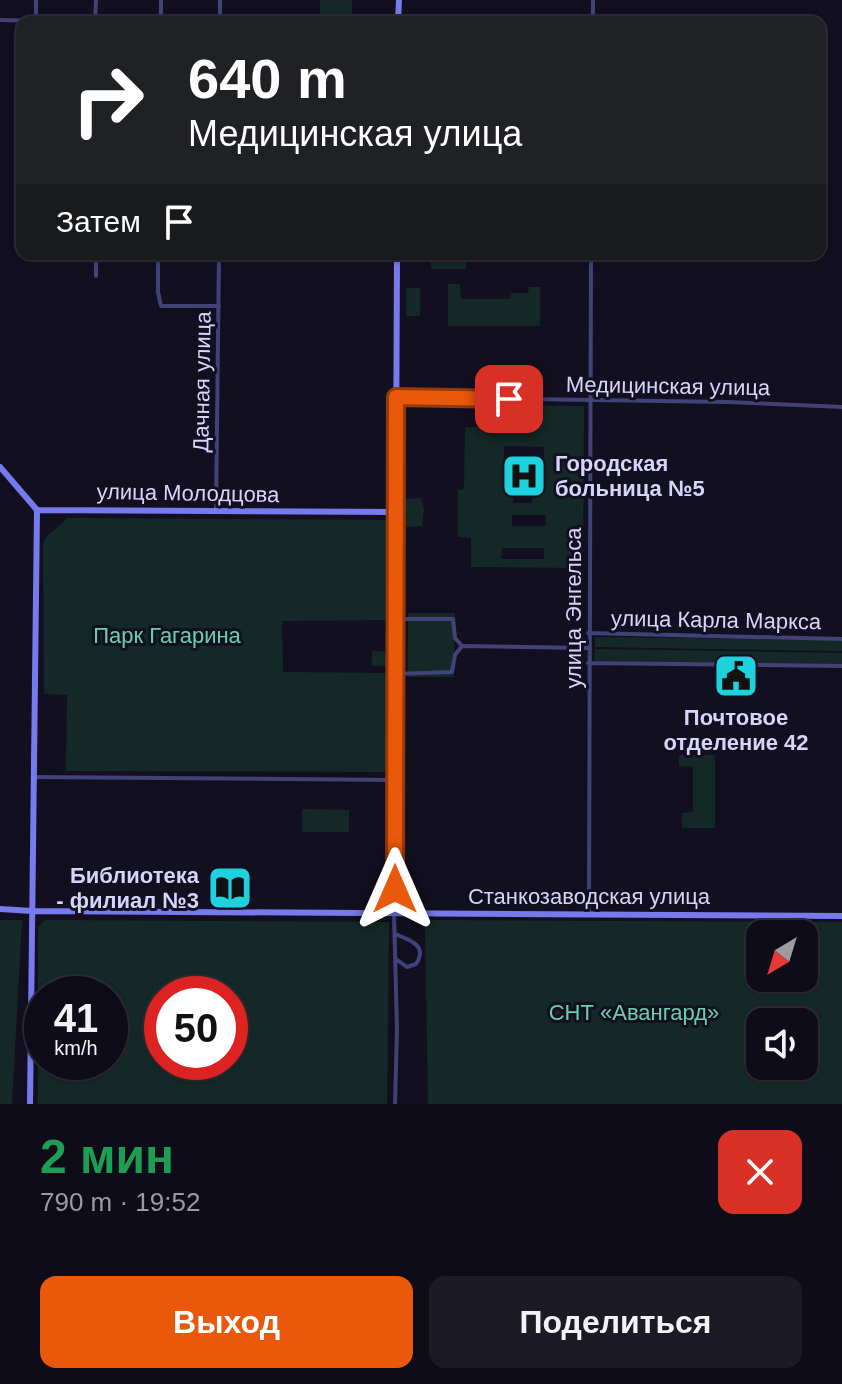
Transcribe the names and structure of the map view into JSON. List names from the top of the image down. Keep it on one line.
{"streets":{"street":["Дачная улица","Медицинская улица","улица Молодцова","улица Энгельса","улица Карла Маркса","Станкозаводская улица"]},"crossings":[["Дачная улица","улица Молодцова"],["Медицинская улица","улица Энгельса"],["улица Энгельса","улица Карла Маркса"],["улица Энгельса","Станкозаводская улица"]],"parks":["Парк Гагарина","СНТ «Авангард»"],"places":{"hospital":["Городская больница №5"],"public building":["Почтовое отделение 42"],"library":["Библиотека - филиал №3"]},"north":"bottom left","page":{"turn":["640 m","Медицинская улица"],"then":"Затем","speed":"41 km/h","limit":"50","heading":["2 мин","790 m · 19:52"],"buttons":["Выход","Поделиться"]}}
